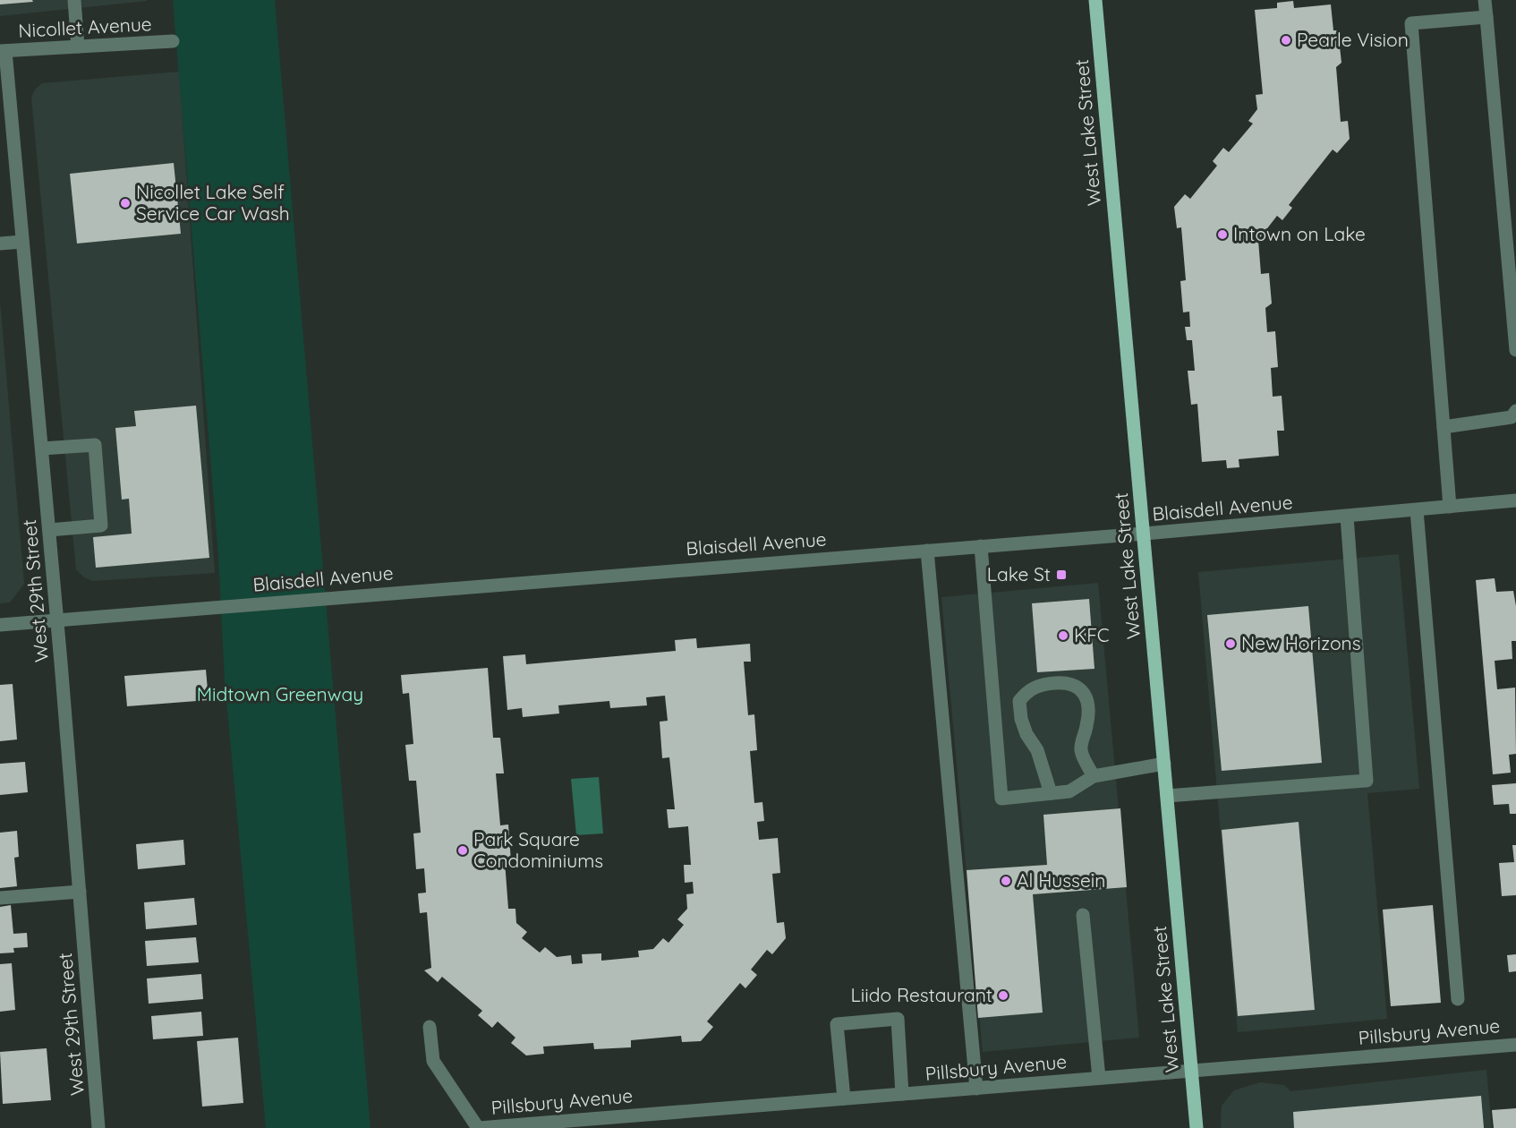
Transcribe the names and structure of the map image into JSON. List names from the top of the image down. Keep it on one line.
{"streets":{"main road":["West Lake Street"],"street":["Nicollet Avenue","Blaisdell Avenue","West 29th Street","Pillsbury Avenue"]},"crossings":[["Nicollet Avenue","West 29th Street"],["West Lake Street","Blaisdell Avenue"],["West Lake Street","Pillsbury Avenue"],["Blaisdell Avenue","West 29th Street"]],"parks":["Midtown Greenway"],"places":{"other":["Pearle Vision","Nicollet Lake Self Service Car Wash","Intown on Lake","KFC","New Horizons","Park Square Condominiums","Al Hussein","Liido Restaurant"],"transit":["Lake St"]}}
